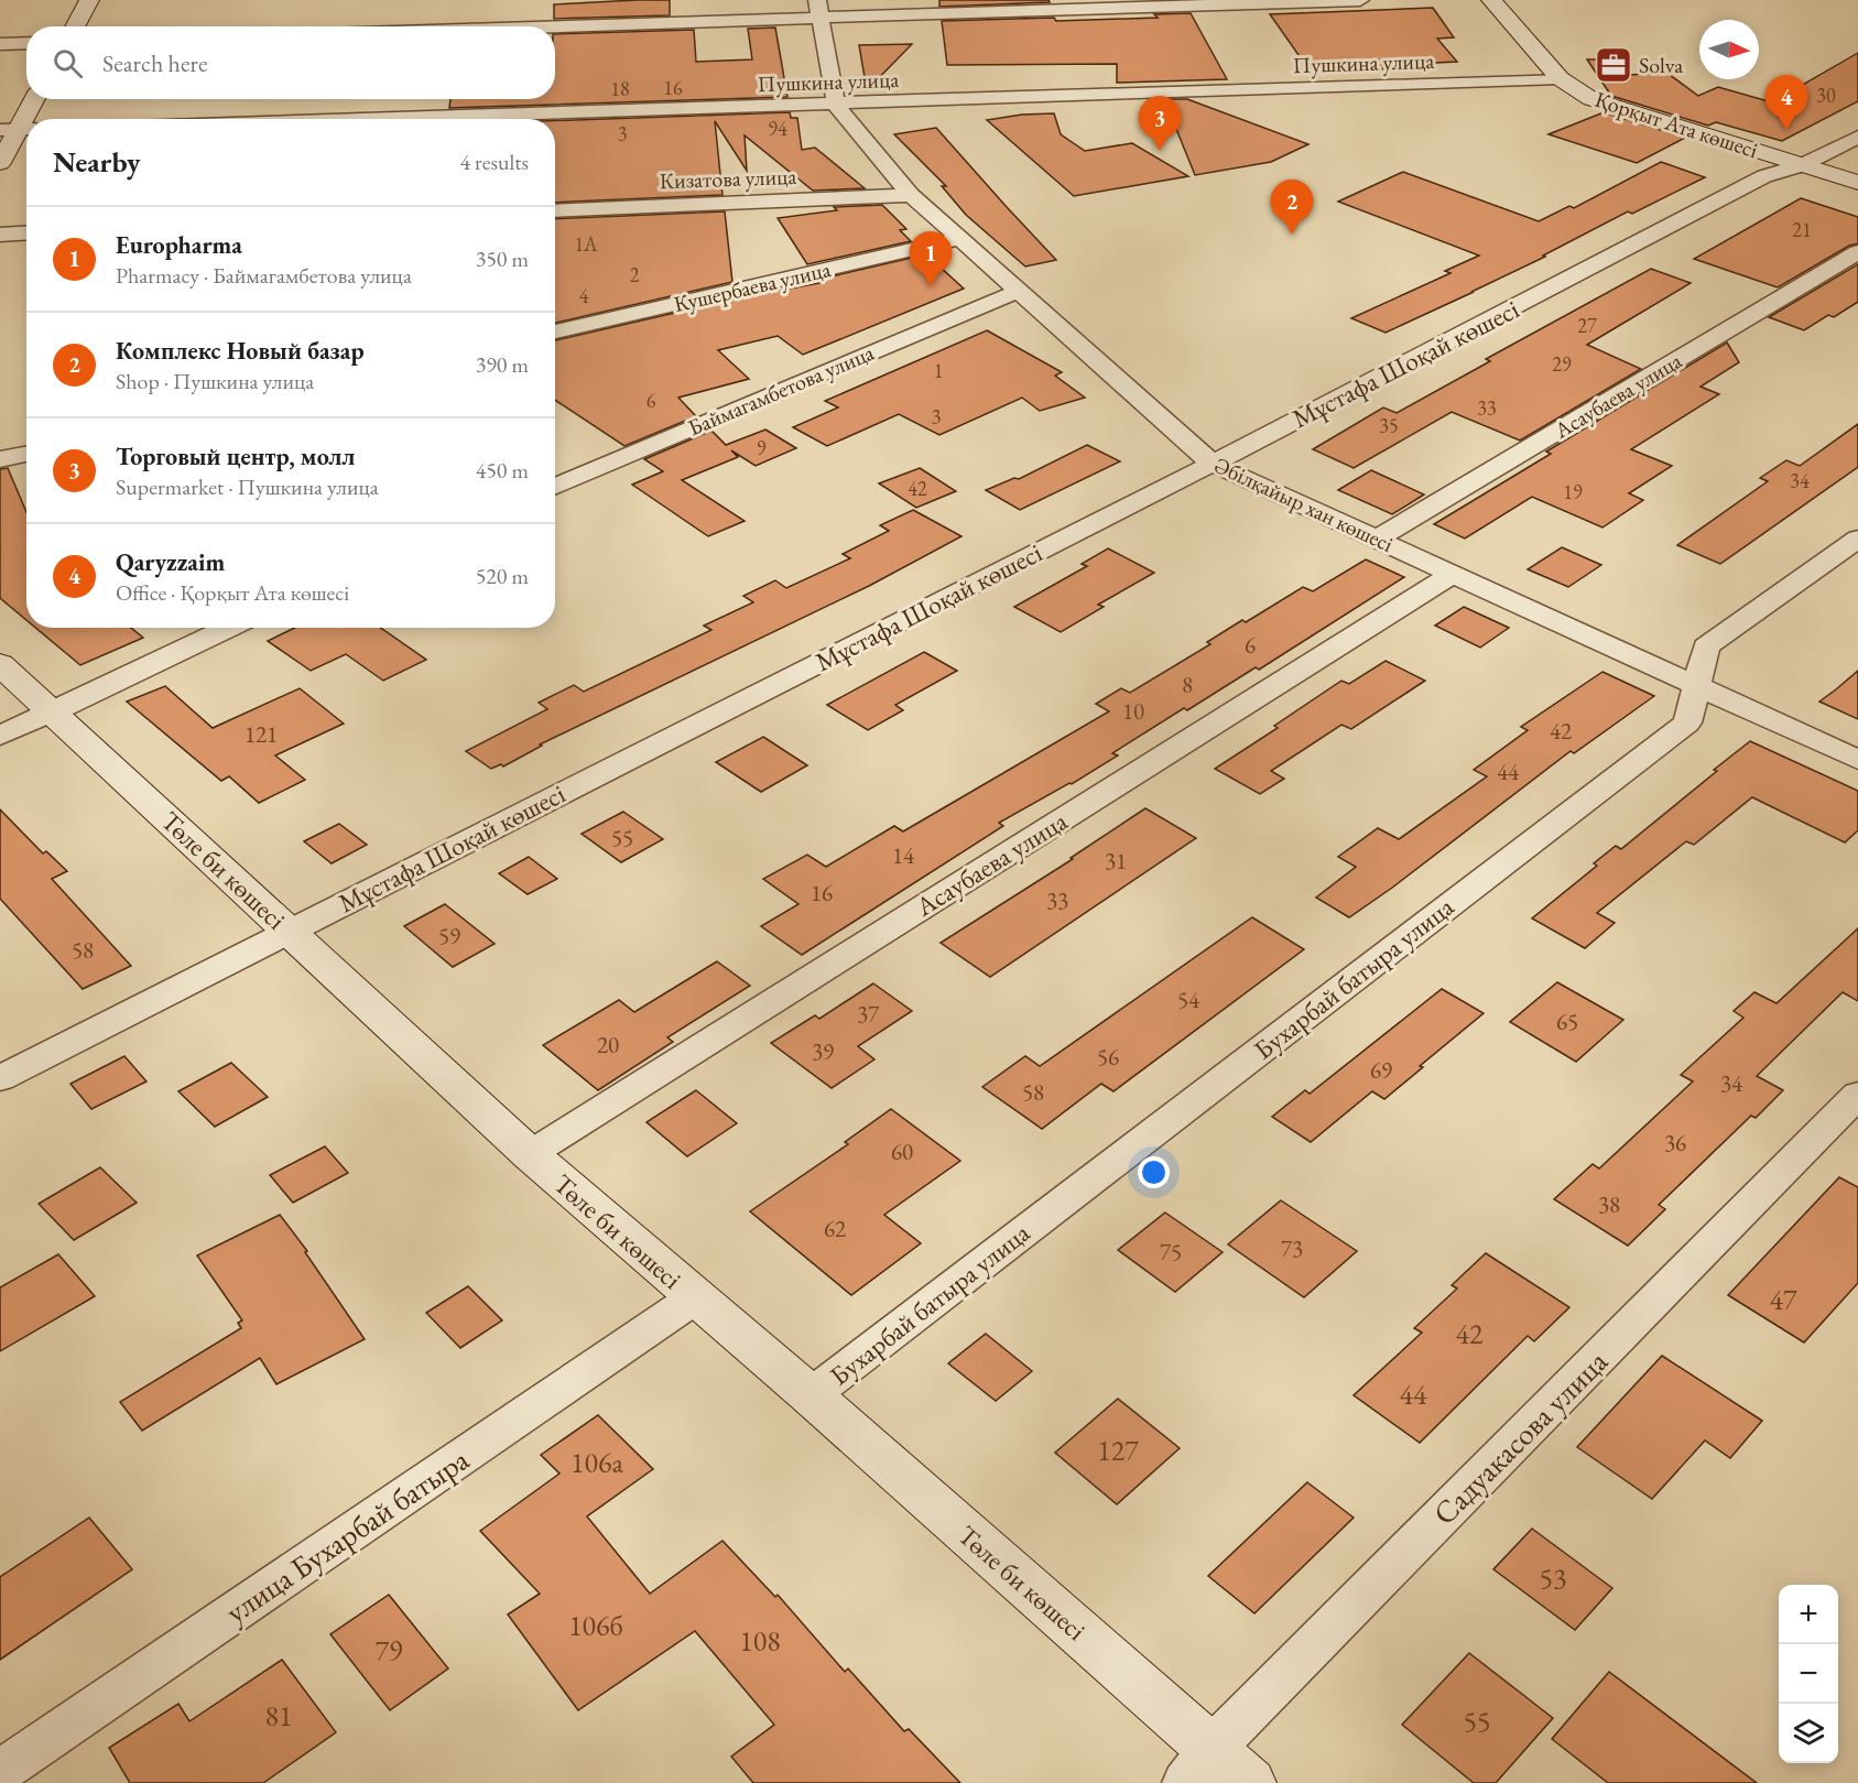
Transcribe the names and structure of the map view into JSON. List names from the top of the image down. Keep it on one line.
{"streets":{"street":["Пушкина улица","Қорқыт Ата көшесі","Кизатова улица","Кушербаева улица","Мұстафа Шоқай көшесі","Баймагамбетова улица","Асаубаева улица","Әбілқайыр хан көшесі","Төле би көшесі","Бухарбай батыра улица","Садуакасова улица","улица Бухарбай батыра"]},"crossings":[["Пушкина улица","Қорқыт Ата көшесі"],["Пушкина улица","Әбілқайыр хан көшесі"],["Қорқыт Ата көшесі","Мұстафа Шоқай көшесі"],["Кизатова улица","Әбілқайыр хан көшесі"],["Кушербаева улица","Әбілқайыр хан көшесі"],["Мұстафа Шоқай көшесі","Әбілқайыр хан көшесі"],["Мұстафа Шоқай көшесі","Төле би көшесі"],["Баймагамбетова улица","Әбілқайыр хан көшесі"],["Асаубаева улица","Әбілқайыр хан көшесі"],["Асаубаева улица","Төле би көшесі"],["Әбілқайыр хан көшесі","Бухарбай батыра улица"],["Төле би көшесі","Бухарбай батыра улица"],["Төле би көшесі","Садуакасова улица"],["Төле би көшесі","улица Бухарбай батыра"]],"places":{"office":["Solva"]},"house_numbers":["16","18","30","94","3","21","1А","2","4","27","29","1","6","33","3","35","9","34","42","19","6","8","10","42","121","44","55","14","31","16","33","59","58","54","37","65","20","39","56","69","34","58","36","60","38","62","73","75","47","42","44","127","106а","53","106б","108","79","81","55"],"north":"right","page":{"search":"Search here","pins":["4","3","2","1"],"heading":["Nearby","4 results"],"list":[{"mark":"1","name":"Europharma","note":"Pharmacy · Баймагамбетова улица","value":"350 m"},{"mark":"2","name":"Комплекс Новый базар","note":"Shop · Пушкина улица","value":"390 m"},{"mark":"3","name":"Торговый центр, молл","note":"Supermarket · Пушкина улица","value":"450 m"},{"mark":"4","name":"Qaryzzaim","note":"Office · Қорқыт Ата көшесі","value":"520 m"}],"map_buttons":["+","−"]}}
